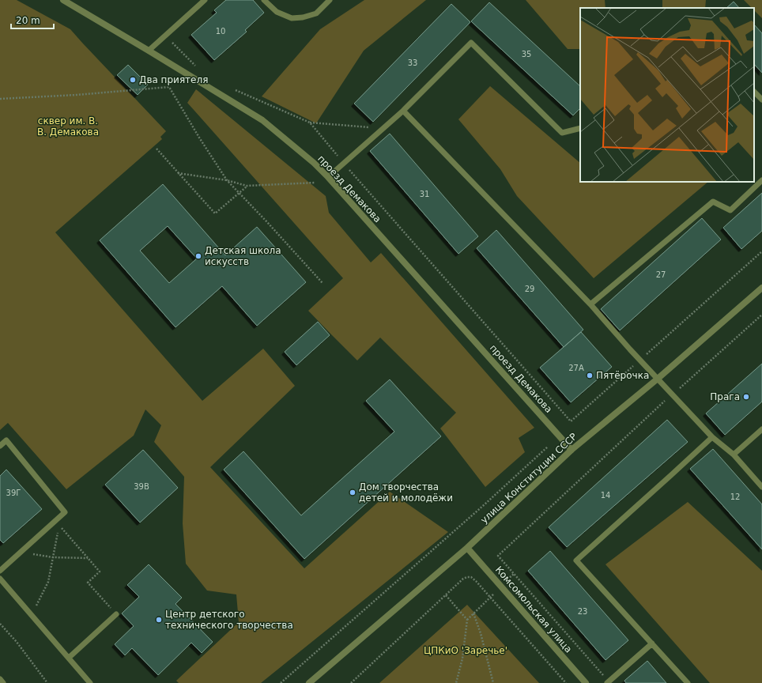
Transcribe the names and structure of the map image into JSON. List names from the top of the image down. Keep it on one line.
{"streets":{"street":["проезд Демакова","улица Конституции СССР","Комсомольская улица"]},"crossings":[["проезд Демакова","улица Конституции СССР"],["улица Конституции СССР","Комсомольская улица"]],"parks":["сквер им. В. В. Демакова","ЦПКиО 'Заречье'"],"places":["Два приятеля","Детская школа искусств","Пятёрочка","Прага","Дом творчества детей и молодёжи","Центр детского технического творчества"],"house_numbers":["10","35","33","31","27","29","27А","39В","39Г","14","12","23"],"scale_bar":"20 m"}
